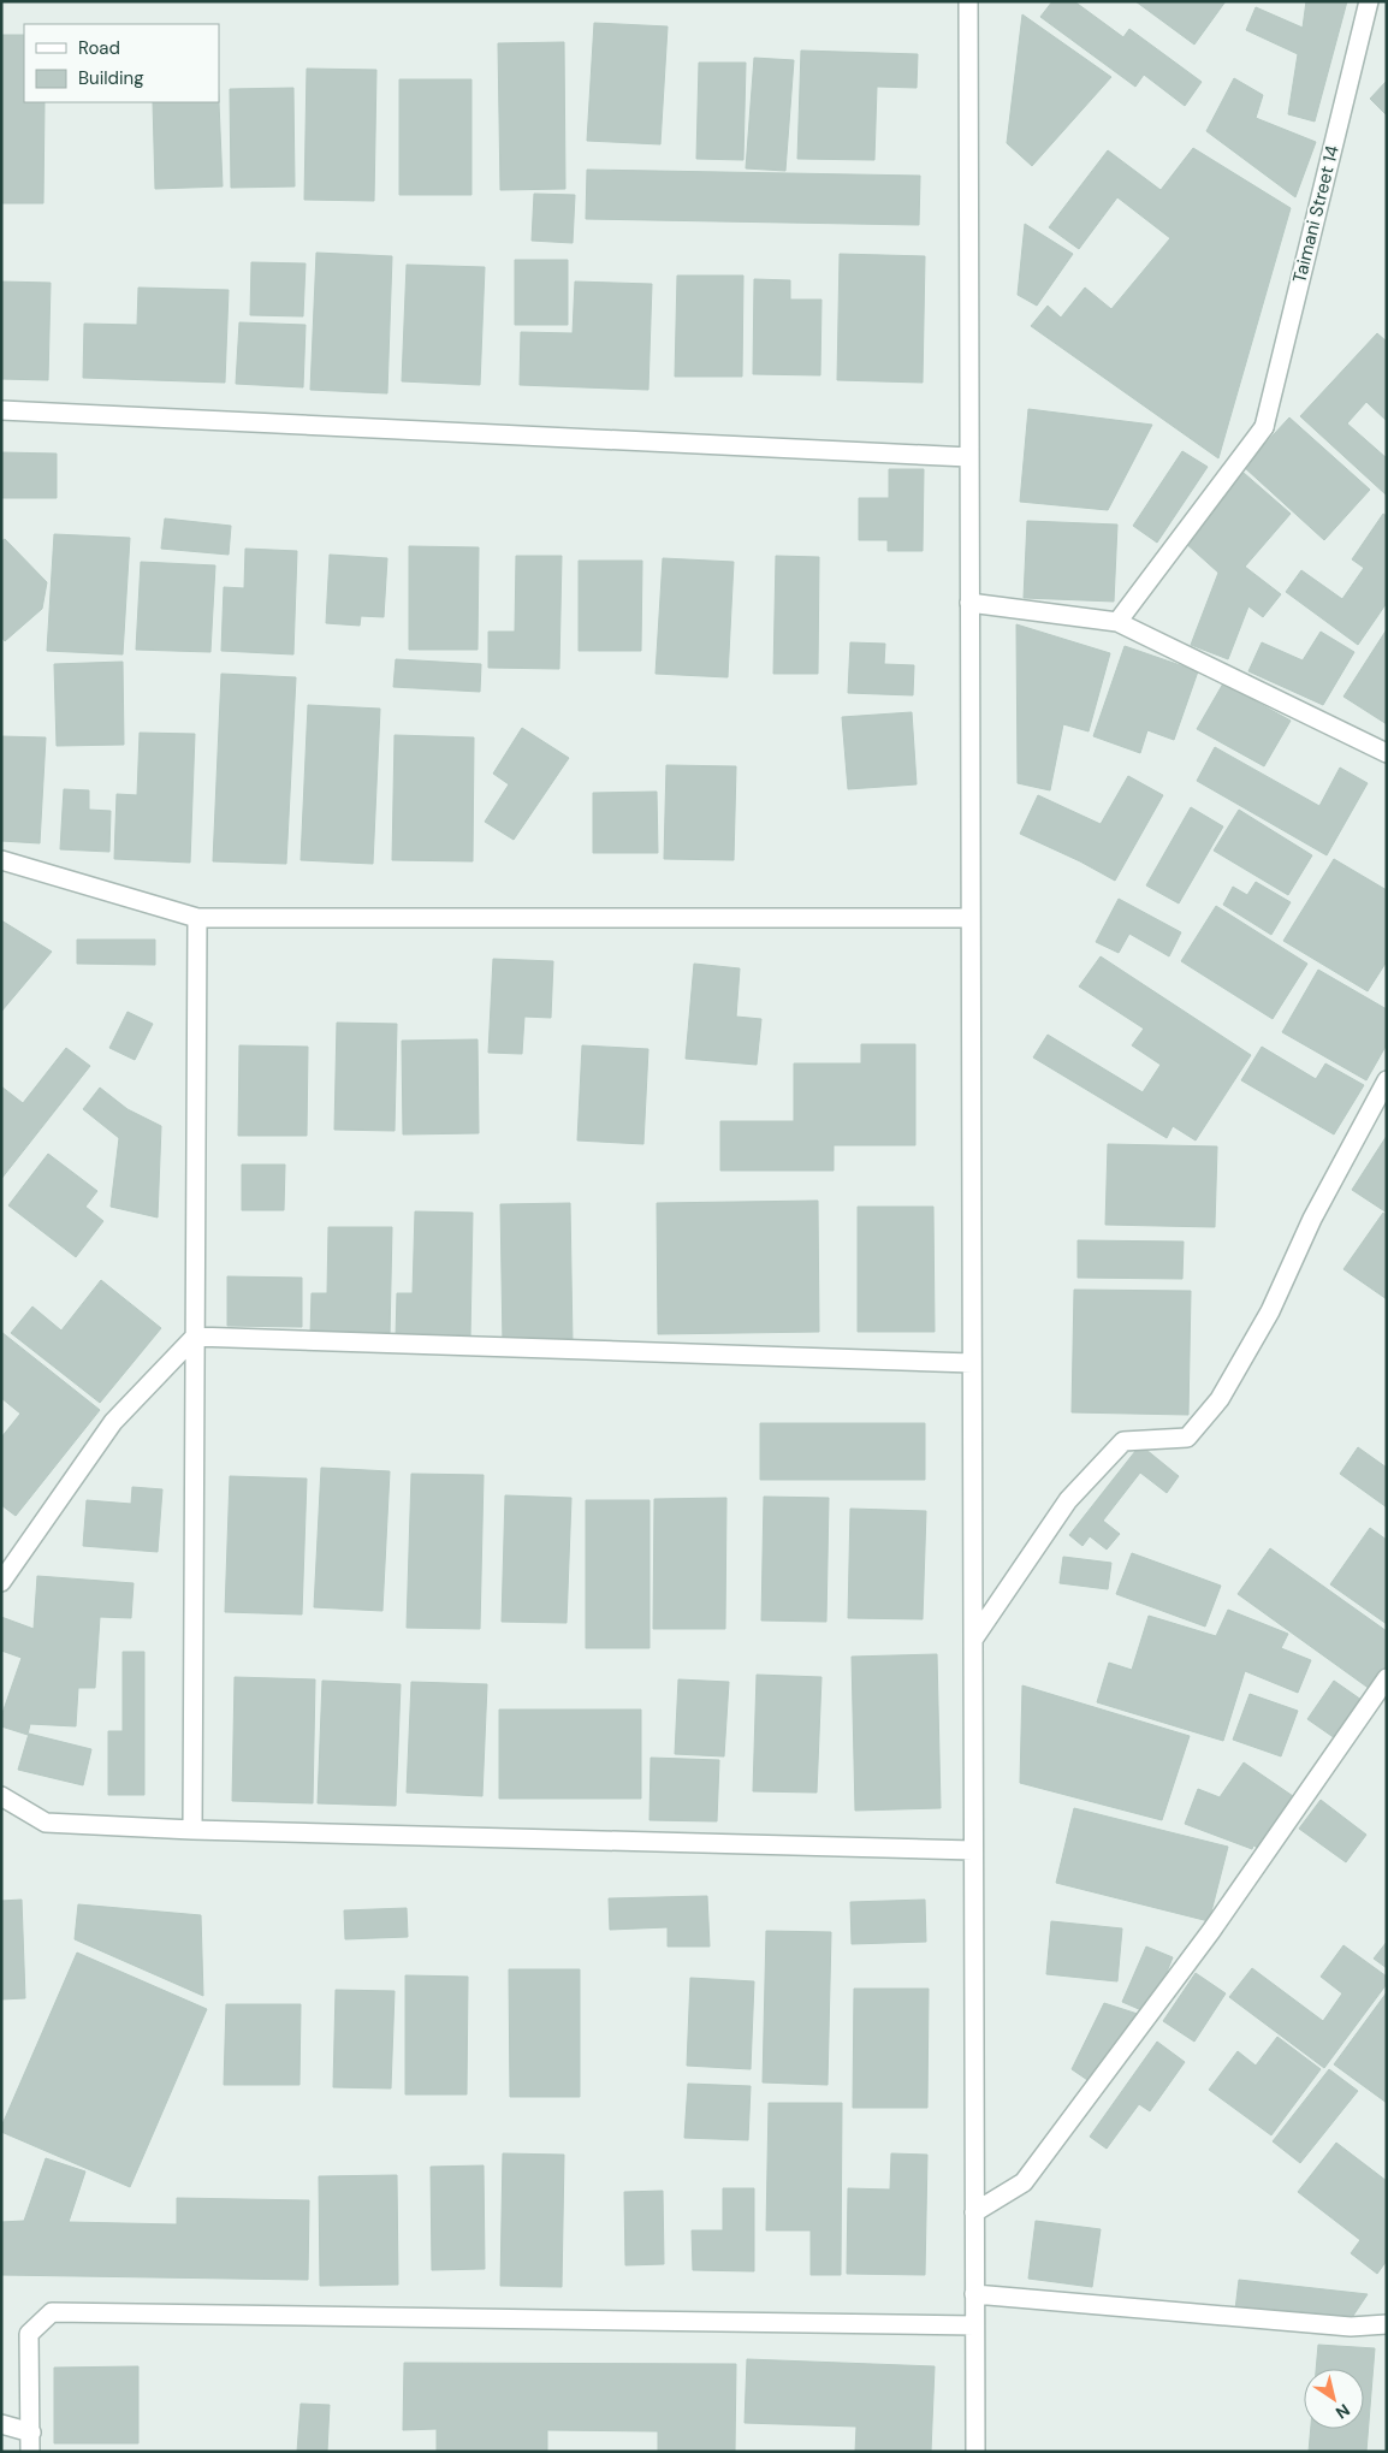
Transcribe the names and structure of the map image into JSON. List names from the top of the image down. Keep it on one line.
{"streets":{"street":["Taimani Street 14"]},"legend":["Road","Building"],"north":"bottom right"}
